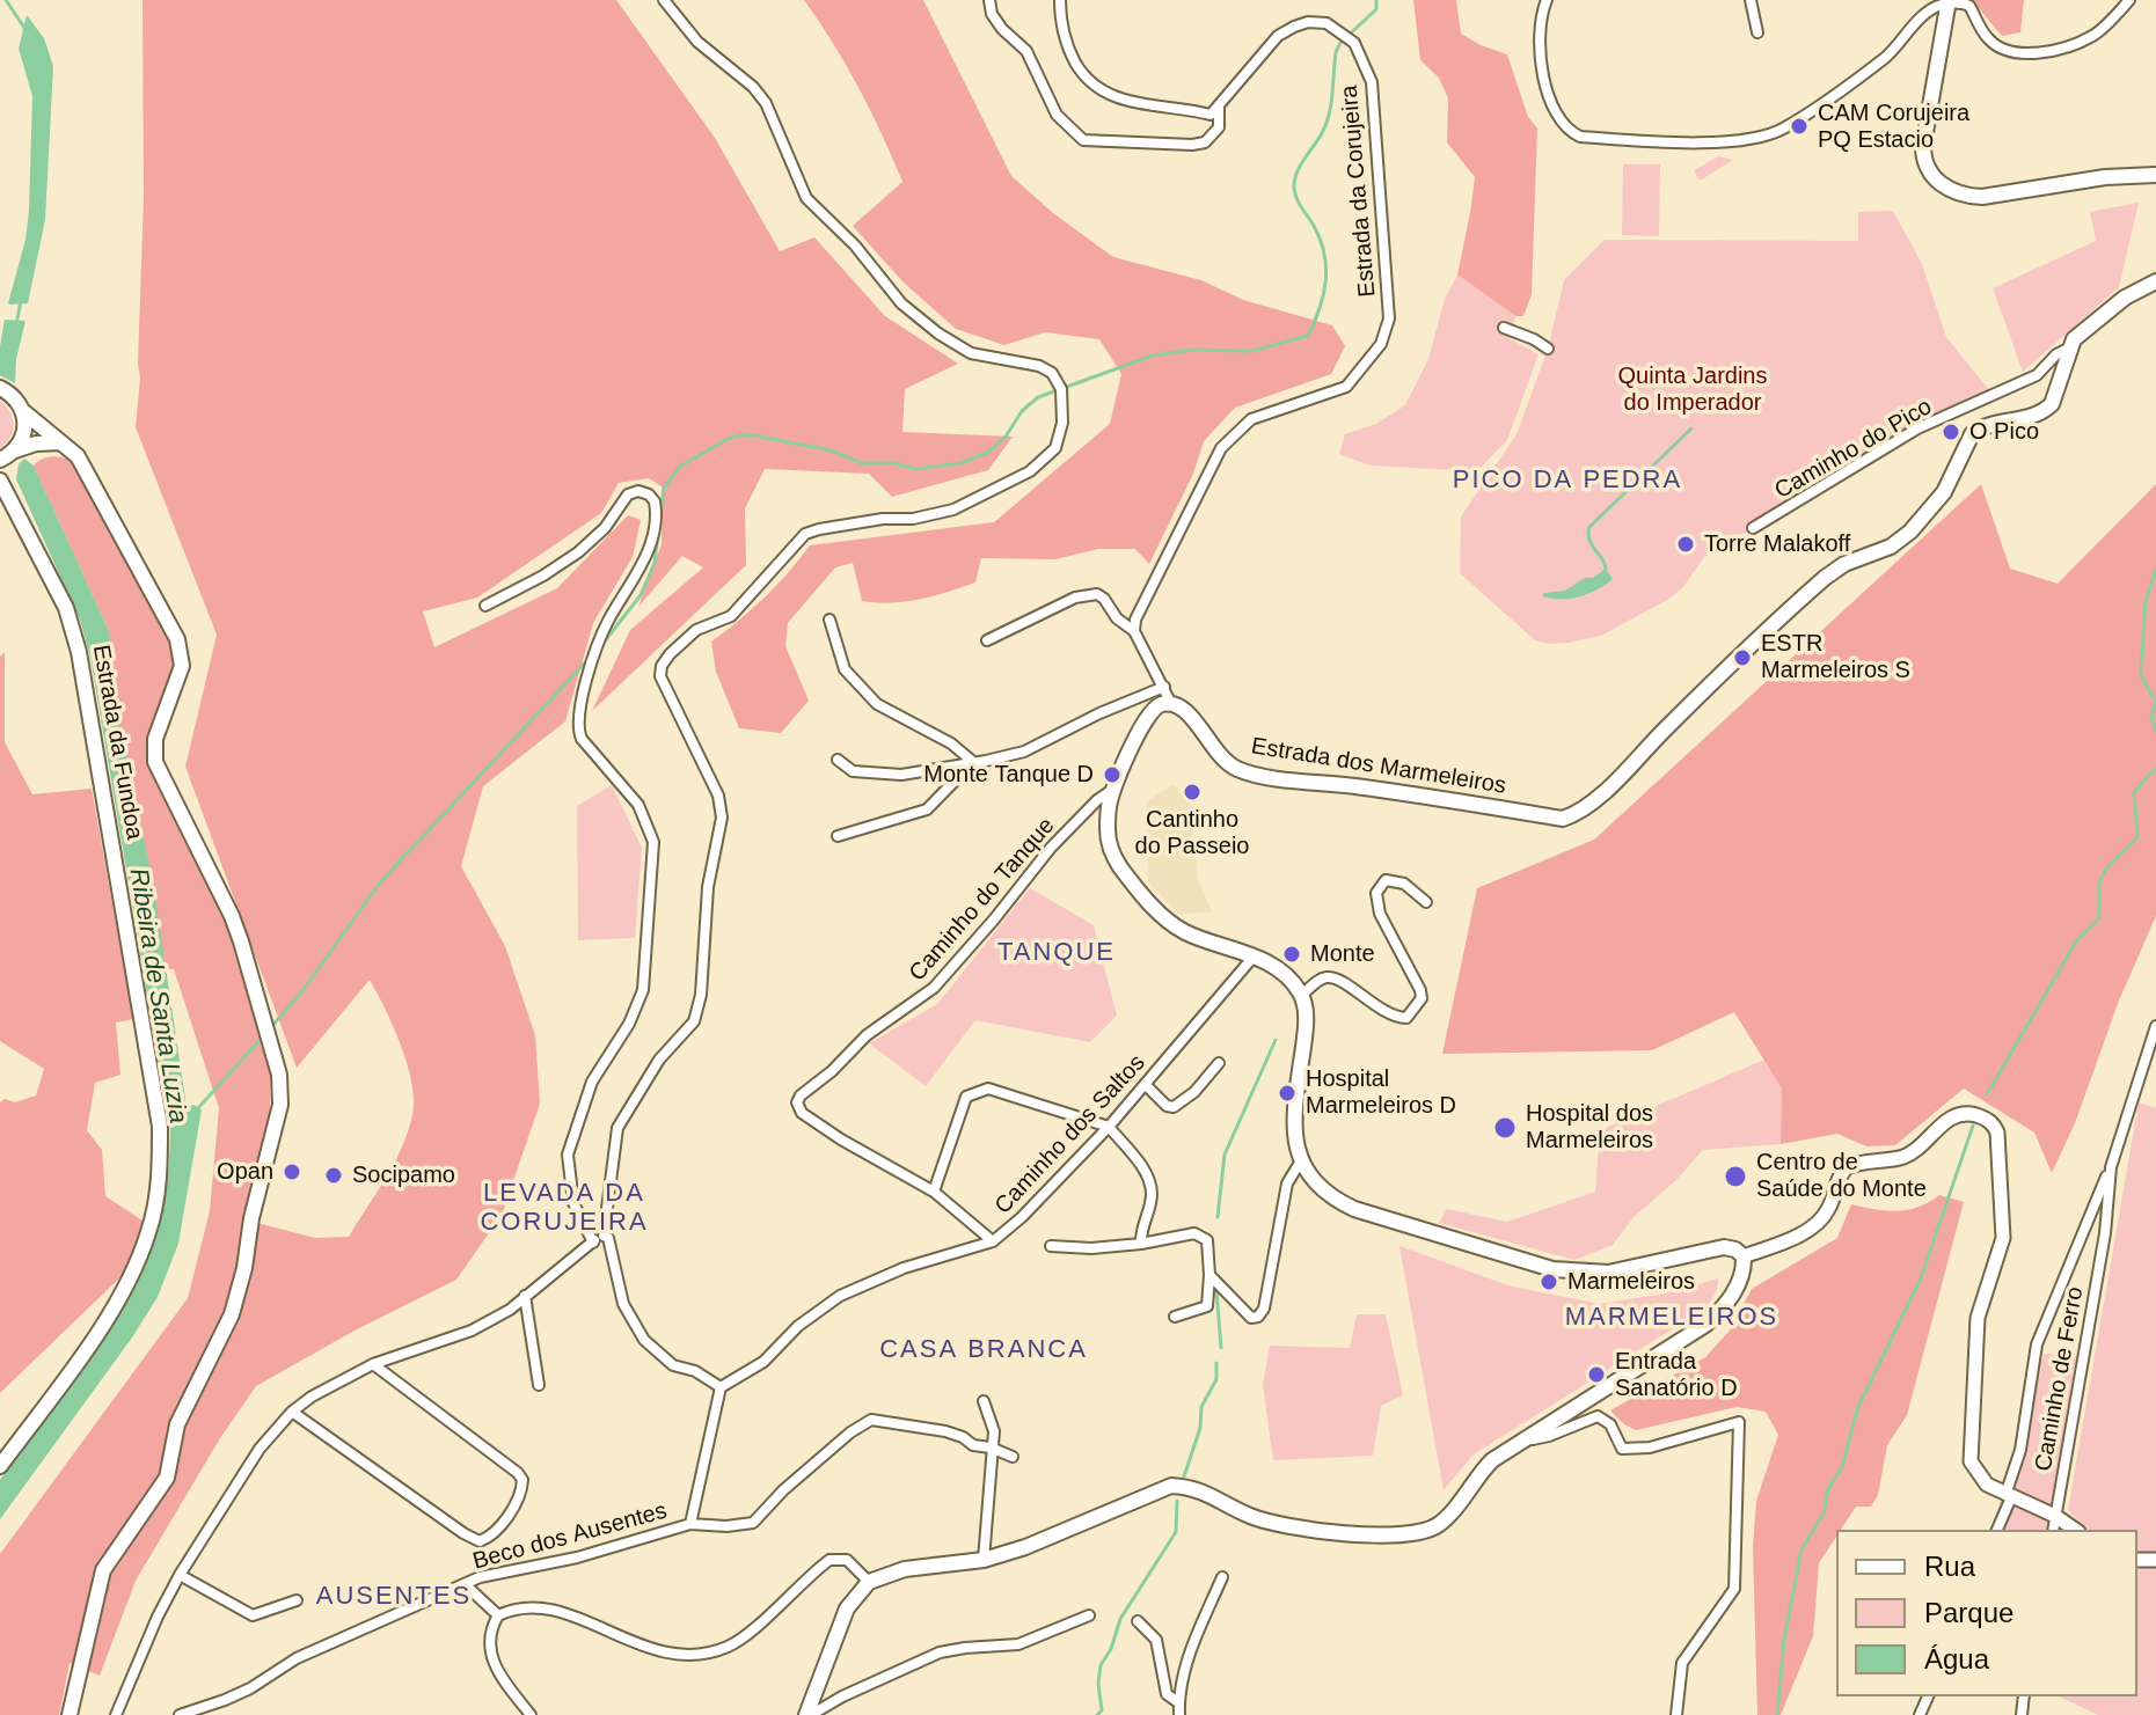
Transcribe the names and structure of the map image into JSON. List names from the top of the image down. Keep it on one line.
{"streets":{"main road":["Estrada da Fundoa","Estrada dos Marmeleiros"],"street":["Estrada da Corujeira","Caminho do Pico","Caminho do Tanque","Caminho dos Saltos","Caminho de Ferro","Beco dos Ausentes"]},"crossings":[["Caminho do Pico","Estrada dos Marmeleiros"],["Caminho dos Saltos","Beco dos Ausentes"]],"districts":["PICO DA PEDRA","TANQUE","LEVADA DA CORUJEIRA","MARMELEIROS","CASA BRANCA","AUSENTES"],"water":["Ribeira de Santa Luzia"],"parks":["Quinta Jardins do Imperador"],"places":["CAM Corujeira PQ Estacio","O Pico","Torre Malakoff","ESTR Marmeleiros S","Monte Tanque D","Cantinho do Passeio","Monte","Hospital Marmeleiros D","Hospital dos Marmeleiros","Opan","Socipamo","Centro de Saúde do Monte","Marmeleiros","Entrada Sanatório D"],"legend":["Rua","Parque","Água"]}
